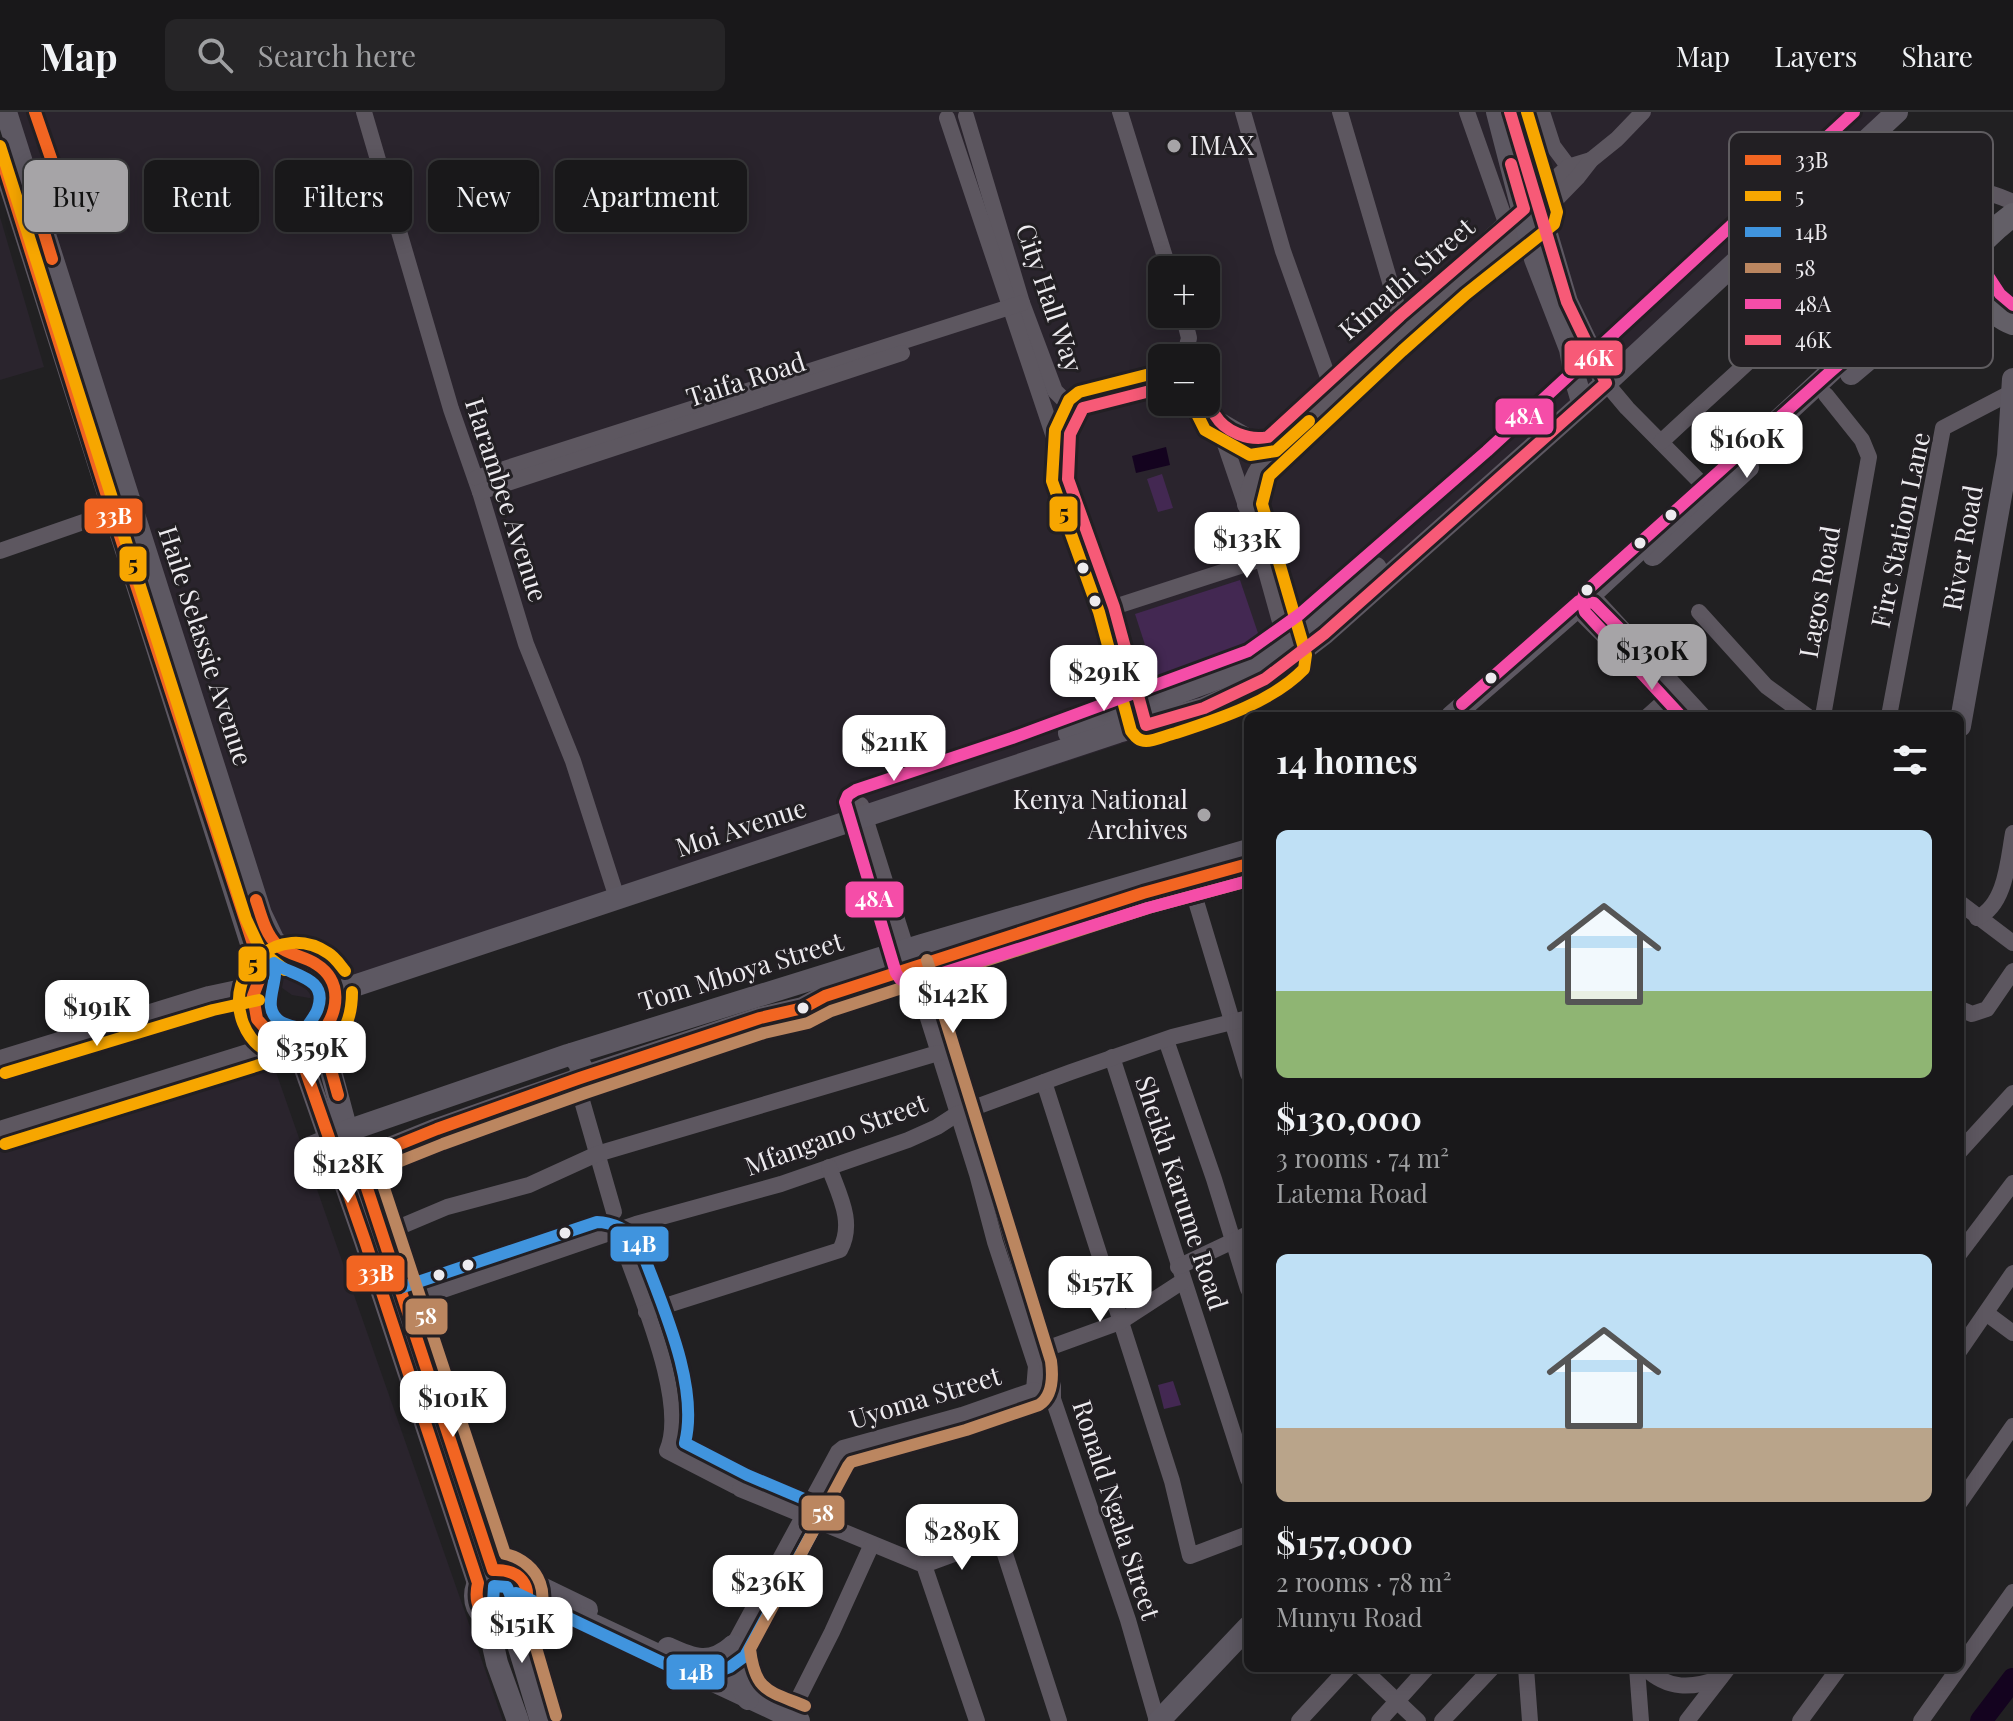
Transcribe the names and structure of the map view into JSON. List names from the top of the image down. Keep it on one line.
{"streets":{"main road":["River Road","Haile Selassie Avenue","Moi Avenue","Tom Mboya Street"],"street":["Kimathi Street","City Hall Way","Taifa Road","Harambee Avenue","Fire Station Lane","Lagos Road","Mfangano Street","Sheikh Karume Road","Uyoma Street","Ronald Ngala Street"]},"crossings":[["City Hall Way","Taifa Road"],["City Hall Way","Moi Avenue"],["Taifa Road","Harambee Avenue"],["Harambee Avenue","Moi Avenue"],["Fire Station Lane","River Road"],["Haile Selassie Avenue","Moi Avenue"],["Haile Selassie Avenue","Tom Mboya Street"],["Moi Avenue","Ronald Ngala Street"],["Tom Mboya Street","Ronald Ngala Street"],["Mfangano Street","Sheikh Karume Road"],["Mfangano Street","Ronald Ngala Street"],["Uyoma Street","Ronald Ngala Street"]],"places":["IMAX","Kenya National Archives"],"lines":["transit line 33B","transit line 5","transit line 48A","transit line 46K","transit line 58","transit line 14B"],"legend":["33B","5","14B","58","48A","46K"],"page":{"header":"Map","search":"Search here","nav":["Map","Layers","Share"],"chip":["Buy","Rent","Filters","New","Apartment"],"map_buttons":["+","−"],"price":["$160K","$133K","$130K","$291K","$211K","$142K","$191K","$359K","$128K","$157K","$101K","$289K","$236K","$151K"],"heading":"14 homes","list":[{"name":"$130,000","note":"3 rooms · 74 m² · Latema Road"},{"name":"$157,000","note":"2 rooms · 78 m² · Munyu Road"}]}}
